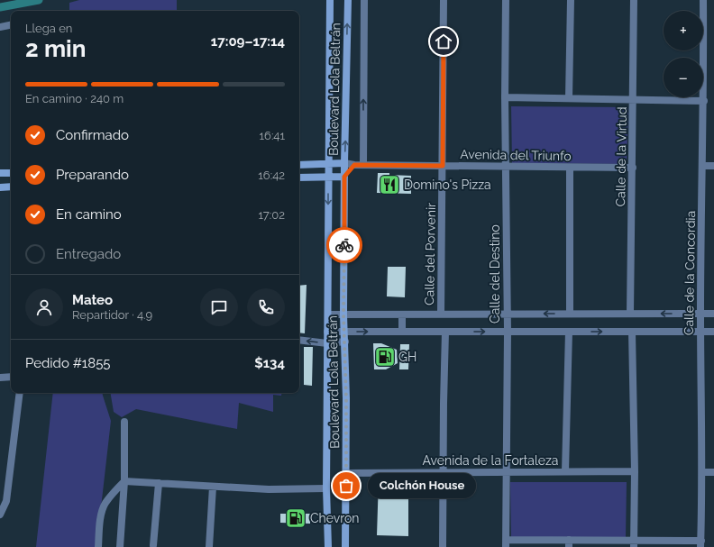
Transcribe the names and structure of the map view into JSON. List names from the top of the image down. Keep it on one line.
{"streets":{"main road":["Boulevard Lola Beltrán"],"street":["Avenida del Triunfo","Calle de la Virtud","Calle del Porvenir","Calle de la Concordia","Calle del Destino","Avenida de la Fortaleza"]},"crossings":[["Boulevard Lola Beltrán","Avenida del Triunfo"],["Boulevard Lola Beltrán","Avenida de la Fortaleza"],["Avenida del Triunfo","Calle de la Virtud"],["Avenida del Triunfo","Calle del Porvenir"],["Avenida del Triunfo","Calle del Destino"],["Calle del Destino","Avenida de la Fortaleza"]],"places":{"restaurant":["Domino's Pizza"],"fuel station":["GH","Chevron"],"other":["Colchón House"]},"page":{"map_buttons":["+","−"],"heading":["2 min","Llega en","17:09–17:14"],"panel":["Mateo","Repartidor · 4.9","Pedido #1855","$134"],"bar":"En camino · 240 m","list":[["Confirmado","16:41"],["Preparando","16:42"],["En camino","17:02"],"Entregado"],"bubble":"Colchón House"}}
